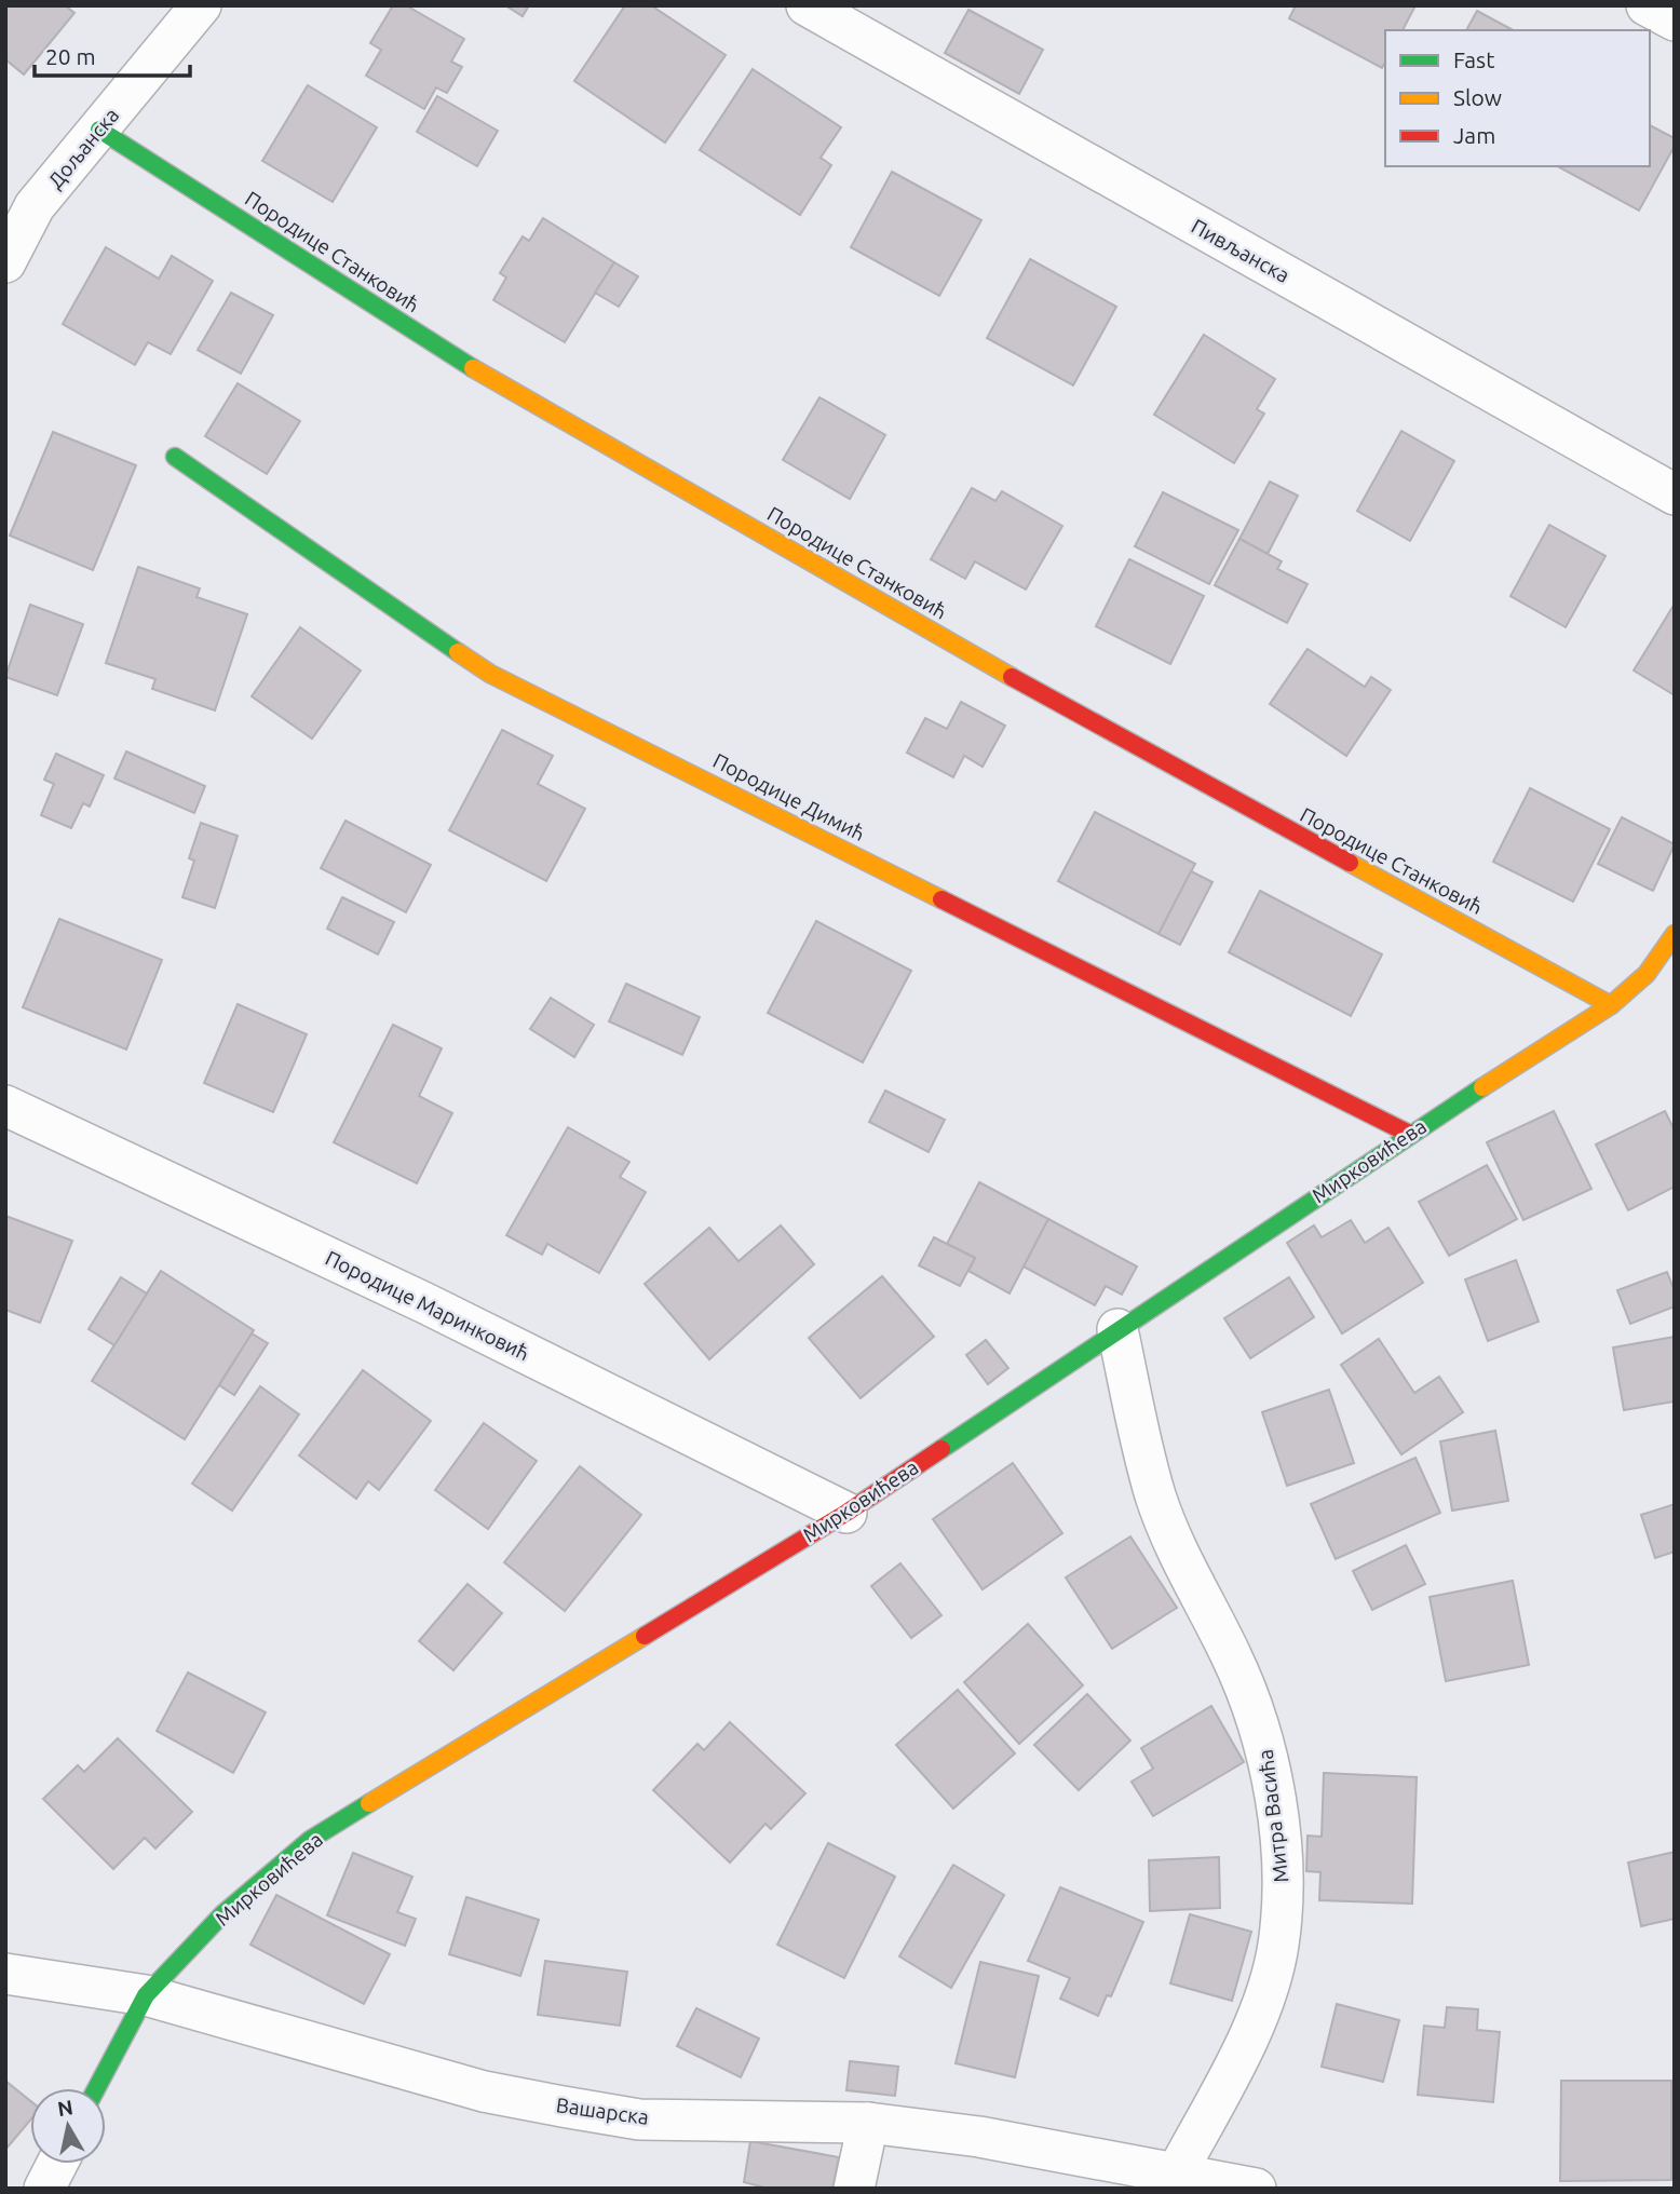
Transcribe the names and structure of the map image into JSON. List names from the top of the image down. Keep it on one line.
{"streets":{"street":["Дољанска","Пивљанска","Породице Станковић","Породице Димић","Мирковићева","Породице Маринковић","Митра Васића","Вашарска"]},"crossings":[["Дољанска","Породице Станковић"],["Породице Станковић","Мирковићева"],["Породице Димић","Мирковићева"],["Мирковићева","Породице Маринковић"],["Мирковићева","Митра Васића"],["Мирковићева","Вашарска"],["Митра Васића","Вашарска"]],"legend":["Fast","Slow","Jam"],"scale_bar":"20 m","north":"top"}
